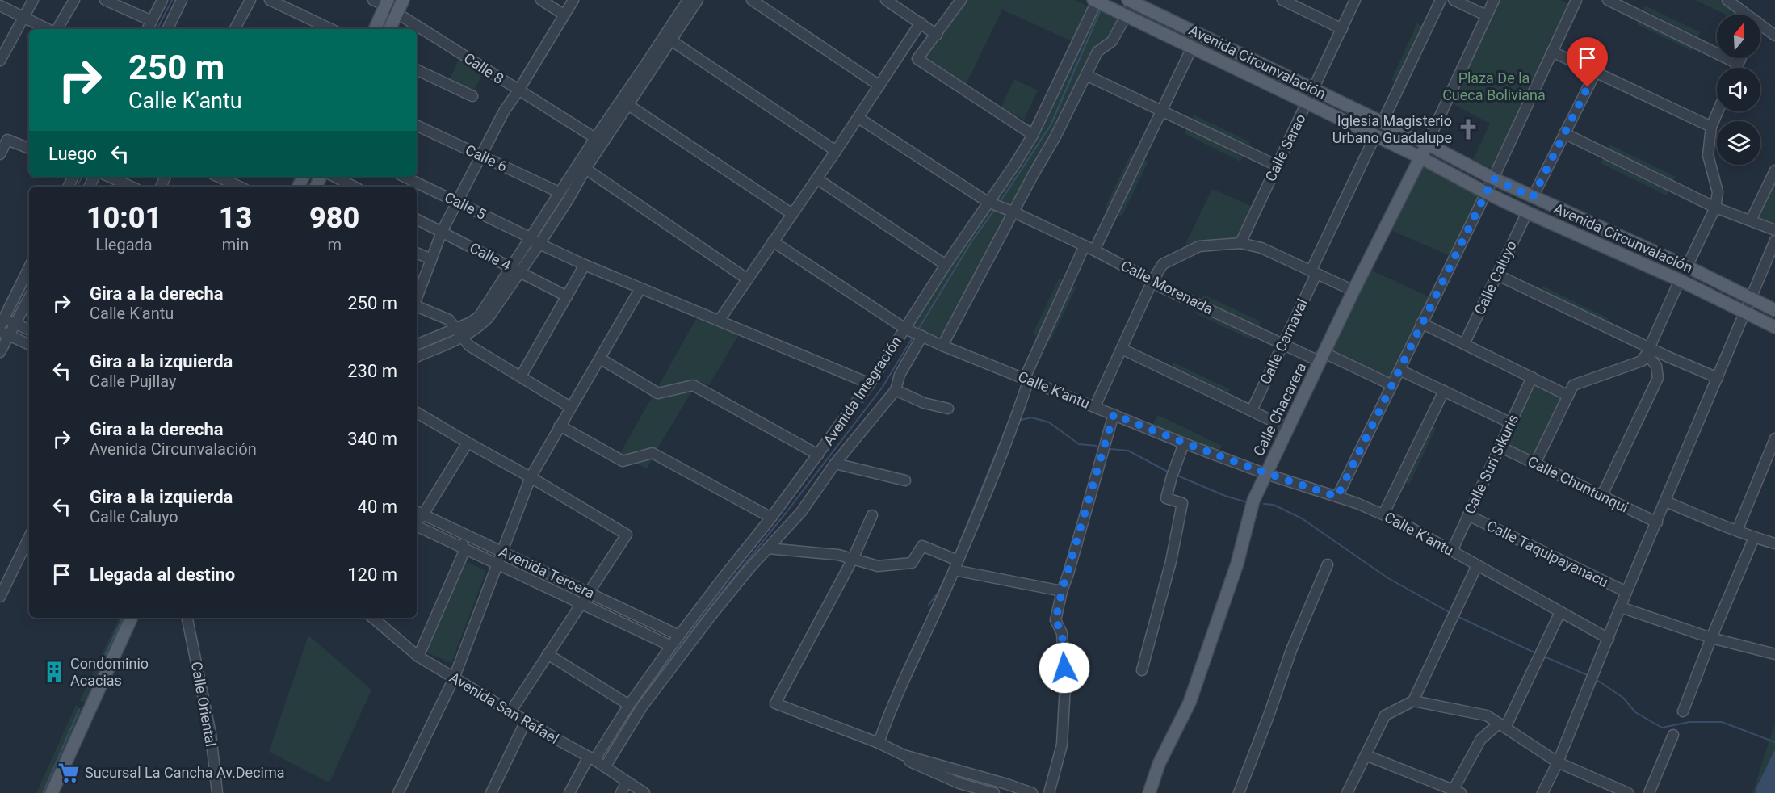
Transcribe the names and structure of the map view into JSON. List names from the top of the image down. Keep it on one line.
{"streets":{"main road":["Avenida Circunvalación","Calle Chacarera"],"street":["Calle 8","Calle Sarao","Calle 6","Calle 5","Calle 4","Calle Caluyo","Calle Morenada","Calle Carnaval","Calle K'antu","Avenida Integración","Calle Suri Sikuris","Calle Chuntunqui","Calle Taquipayanacu","Avenida Tercera","Calle Oriental","Avenida San Rafael"]},"crossings":[["Avenida Circunvalación","Calle Sarao"],["Avenida Circunvalación","Calle Caluyo"],["Avenida Circunvalación","Calle Carnaval"],["Avenida Circunvalación","Avenida Integración"],["Avenida Circunvalación","Calle Chacarera"],["Calle 5","Avenida Integración"],["Calle Morenada","Calle Carnaval"],["Calle Morenada","Avenida Integración"],["Calle Morenada","Calle Chacarera"],["Calle K'antu","Avenida Integración"],["Calle K'antu","Calle Chacarera"],["Calle K'antu","Calle Suri Sikuris"],["Avenida Integración","Avenida Tercera"],["Avenida Integración","Avenida San Rafael"],["Calle Suri Sikuris","Calle Chuntunqui"],["Calle Suri Sikuris","Calle Taquipayanacu"]],"parks":["Plaza De la Cueca Boliviana"],"places":{"church":["Iglesia Magisterio Urbano Guadalupe"],"building":["Condominio Acacias"],"supermarket":["Sucursal La Cancha Av.Decima"]},"north":"top","page":{"turn":["250 m","Calle K'antu"],"then":"Luego","eta":["10:01","Llegada","13","min","980","m"],"list":[{"name":"Gira a la derecha","note":"Calle K'antu","value":"250 m"},{"name":"Gira a la izquierda","note":"Calle Pujllay","value":"230 m"},{"name":"Gira a la derecha","note":"Avenida Circunvalación","value":"340 m"},{"name":"Gira a la izquierda","note":"Calle Caluyo","value":"40 m"},{"name":"Llegada al destino","value":"120 m"}]}}
